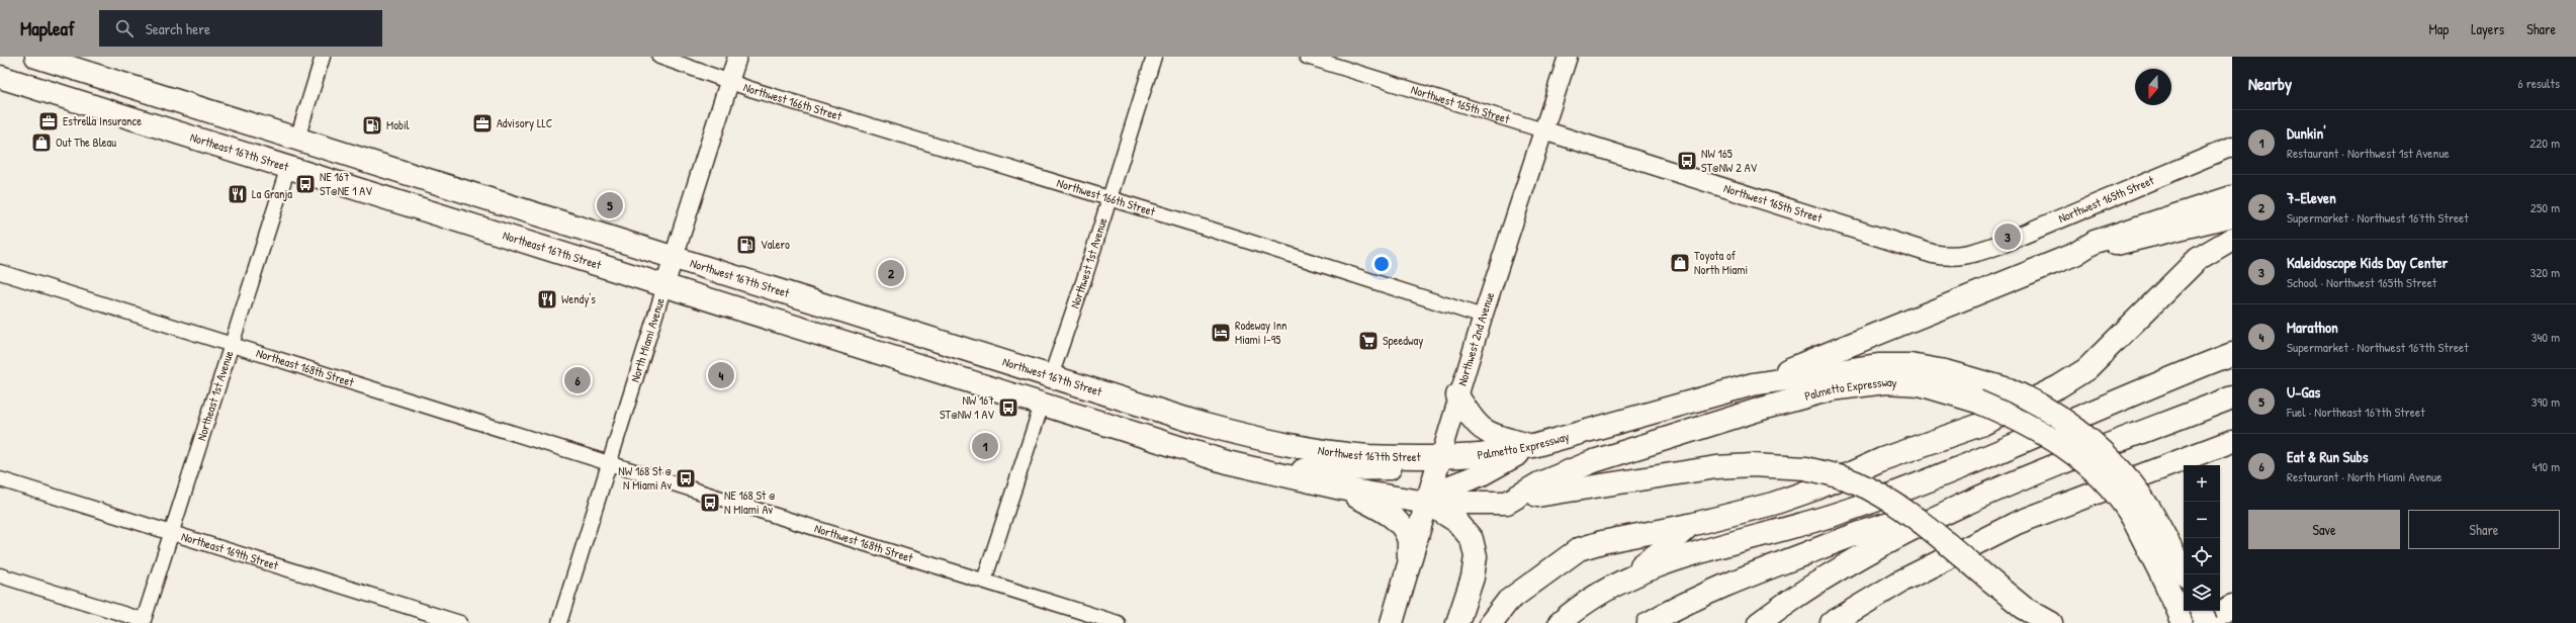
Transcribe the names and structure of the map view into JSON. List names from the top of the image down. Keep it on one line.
{"streets":{"main road":["Northeast 167th Street","Northwest 167th Street","Northwest 2nd Avenue","Palmetto Expressway"],"street":["Northwest 166th Street","Northwest 165th Street","Northwest 1st Avenue","North Miami Avenue","Northeast 168th Street","Northeast 1st Avenue","Northwest 168th Street","Northeast 169th Street"]},"crossings":[["Northwest 166th Street","Northwest 1st Avenue"],["Northwest 166th Street","Northwest 2nd Avenue"],["Northwest 166th Street","North Miami Avenue"],["Northwest 165th Street","Northwest 2nd Avenue"],["Northeast 167th Street","North Miami Avenue"],["Northeast 167th Street","Northeast 1st Avenue"],["Northwest 1st Avenue","Northwest 167th Street"],["Northwest 167th Street","Northwest 2nd Avenue"],["Northwest 167th Street","North Miami Avenue"],["Northwest 167th Street","Palmetto Expressway"],["Northwest 2nd Avenue","Palmetto Expressway"],["North Miami Avenue","Northeast 168th Street"],["North Miami Avenue","Northwest 168th Street"],["Northeast 168th Street","Northeast 1st Avenue"],["Northeast 168th Street","Northwest 168th Street"],["Northeast 1st Avenue","Northeast 169th Street"]],"places":{"office":["Estrella Insurance","Advisory LLC"],"fuel station":["Mobil","Valero"],"shop":["Out The Bleau","Toyota of North Miami"],"bus stop":["NW 165 ST@NW 2 AV","NE 167 ST@NE 1 AV","NW 167 ST@NW 1 AV","NW 168 St @ N Miami Av","NE 168 St @ N MIami Av"],"restaurant":["La Granja","Wendy's"],"hotel":["Rodeway Inn Miami I-95"],"supermarket":["Speedway"]},"north":"bottom","page":{"header":"Mapleaf","search":"Search here","nav":["Map","Layers","Share"],"heading":["Nearby","6 results"],"list":[{"mark":"1","name":"Dunkin'","note":"Restaurant · Northwest 1st Avenue","value":"220 m"},{"mark":"2","name":"7-Eleven","note":"Supermarket · Northwest 167th Street","value":"250 m"},{"mark":"3","name":"Kaleidoscope Kids Day Center","note":"School · Northwest 165th Street","value":"320 m"},{"mark":"4","name":"Marathon","note":"Supermarket · Northwest 167th Street","value":"340 m"},{"mark":"5","name":"U-Gas","note":"Fuel · Northeast 167th Street","value":"390 m"},{"mark":"6","name":"Eat & Run Subs","note":"Restaurant · North Miami Avenue","value":"410 m"}],"pins":["5","3","2","4","6","1"],"map_buttons":["+","−"],"buttons":["Save","Share"]}}
